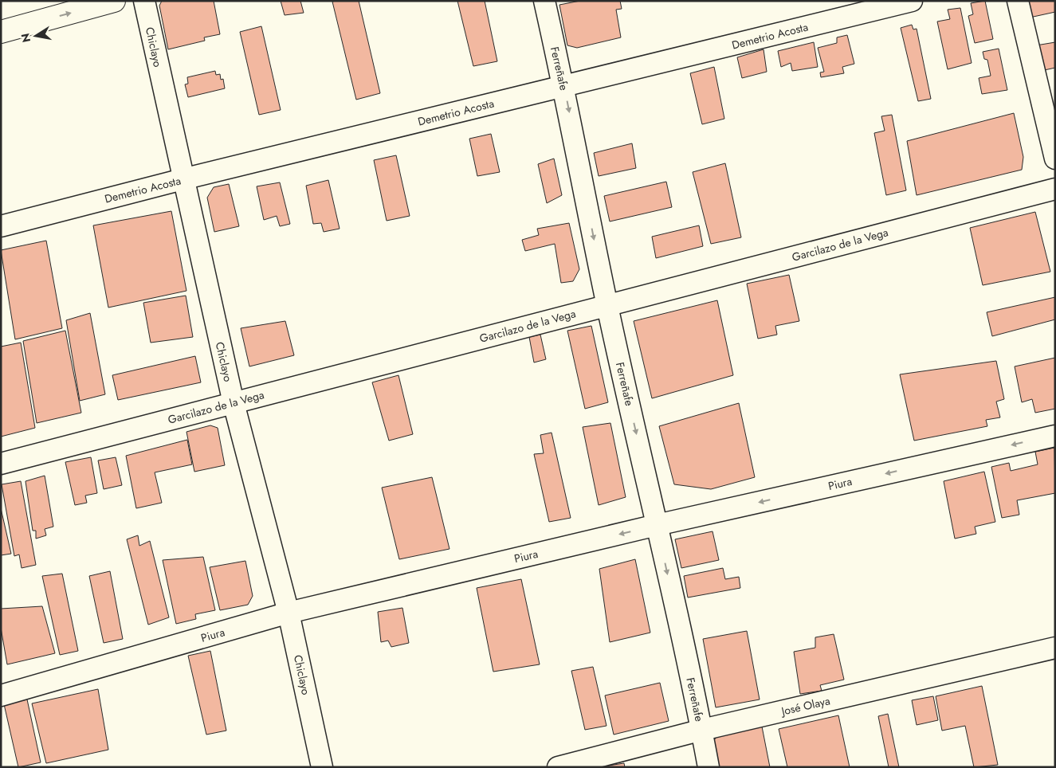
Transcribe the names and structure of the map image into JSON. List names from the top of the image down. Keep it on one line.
{"streets":{"street":["Demetrio Acosta","Chiclayo","Ferreñafe","Garcilazo de la Vega","Piura","José Olaya"]},"crossings":[["Demetrio Acosta","Chiclayo"],["Demetrio Acosta","Ferreñafe"],["Chiclayo","Garcilazo de la Vega"],["Chiclayo","Piura"],["Ferreñafe","Garcilazo de la Vega"],["Ferreñafe","Piura"],["Ferreñafe","José Olaya"]],"one_way":["Ferreñafe","Piura"],"north":"left"}
